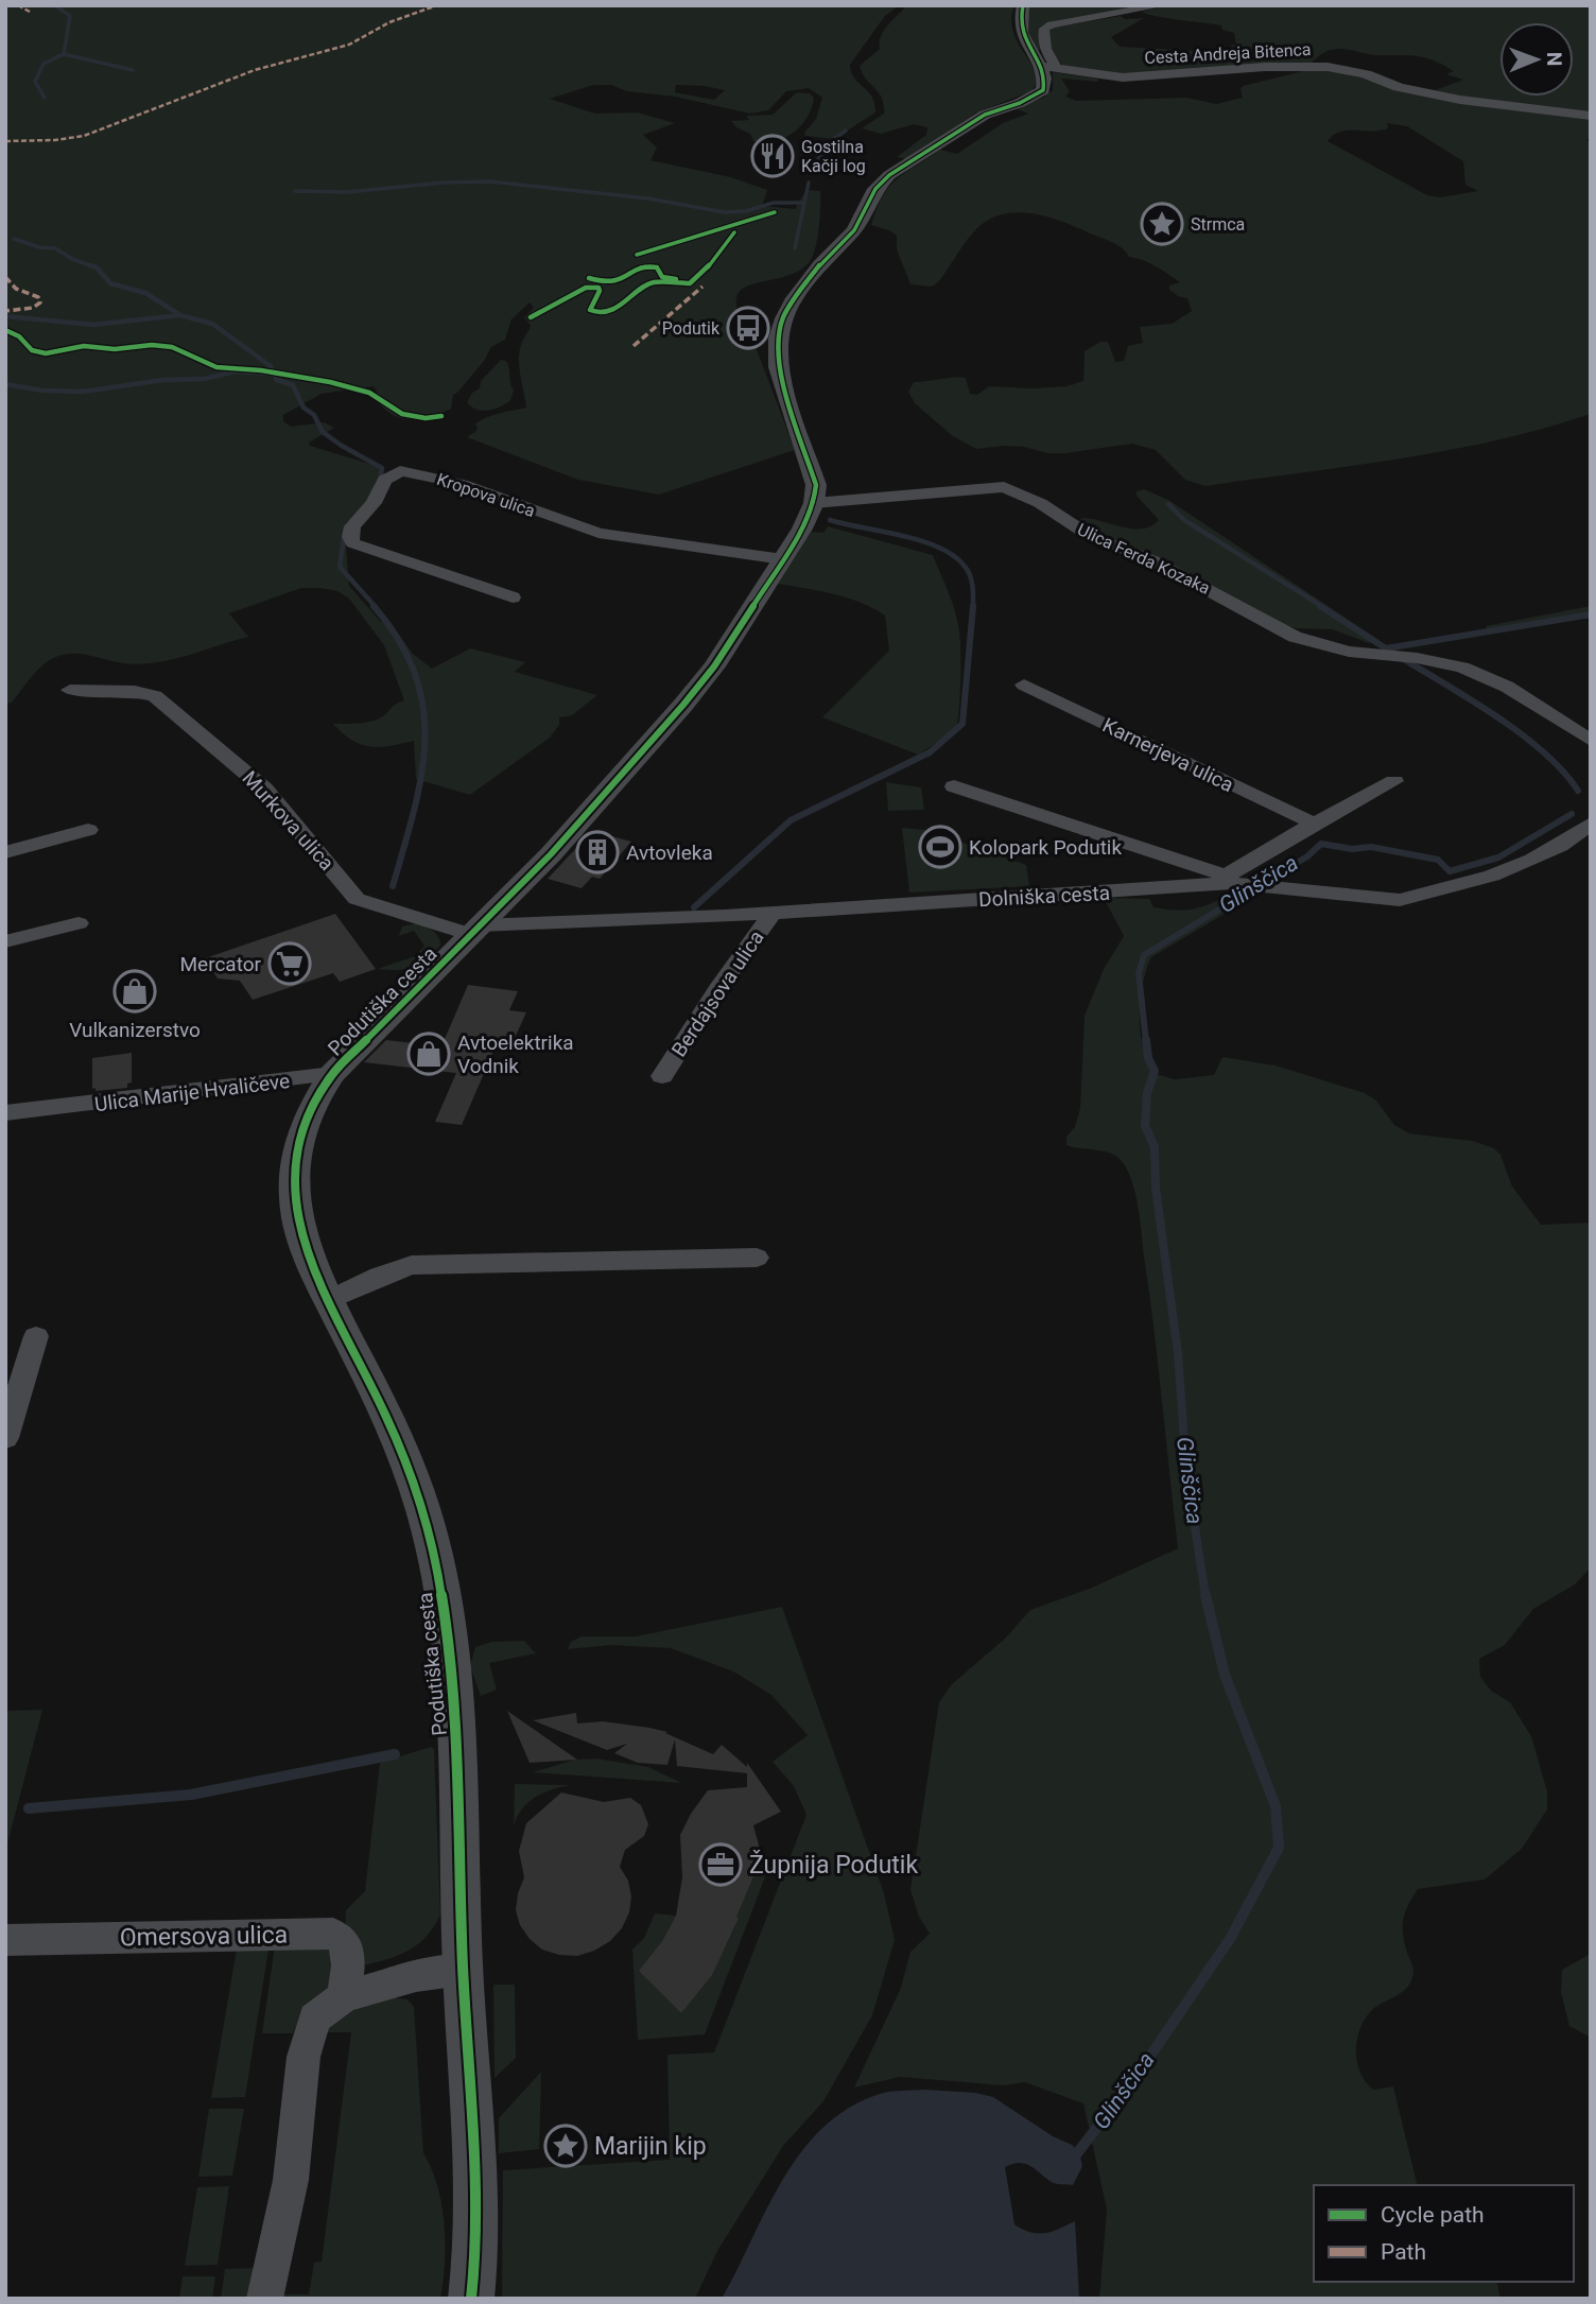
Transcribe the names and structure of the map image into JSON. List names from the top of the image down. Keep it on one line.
{"streets":{"street":["Cesta Andreja Bitenca","Kropova ulica","Ulica Ferda Kozaka","Karnerjeva ulica","Murkova ulica","Dolniška cesta","Berdajsova ulica","Podutiška cesta","Ulica Marije Hvaličeve","Omersova ulica"]},"crossings":[["Kropova ulica","Podutiška cesta"],["Ulica Ferda Kozaka","Podutiška cesta"],["Murkova ulica","Dolniška cesta"],["Murkova ulica","Podutiška cesta"],["Dolniška cesta","Berdajsova ulica"],["Dolniška cesta","Podutiška cesta"],["Podutiška cesta","Ulica Marije Hvaličeve"]],"water":["Glinščica"],"places":{"restaurant":["Gostilna Kačji log"],"place":["Strmca","Marijin kip"],"bus stop":["Podutik"],"sports":["Kolopark Podutik"],"building":["Avtovleka"],"supermarket":["Mercator"],"shop":["Vulkanizerstvo","Avtoelektrika Vodnik"],"office":["Župnija Podutik"]},"legend":["Cycle path","Path"],"north":"right"}
